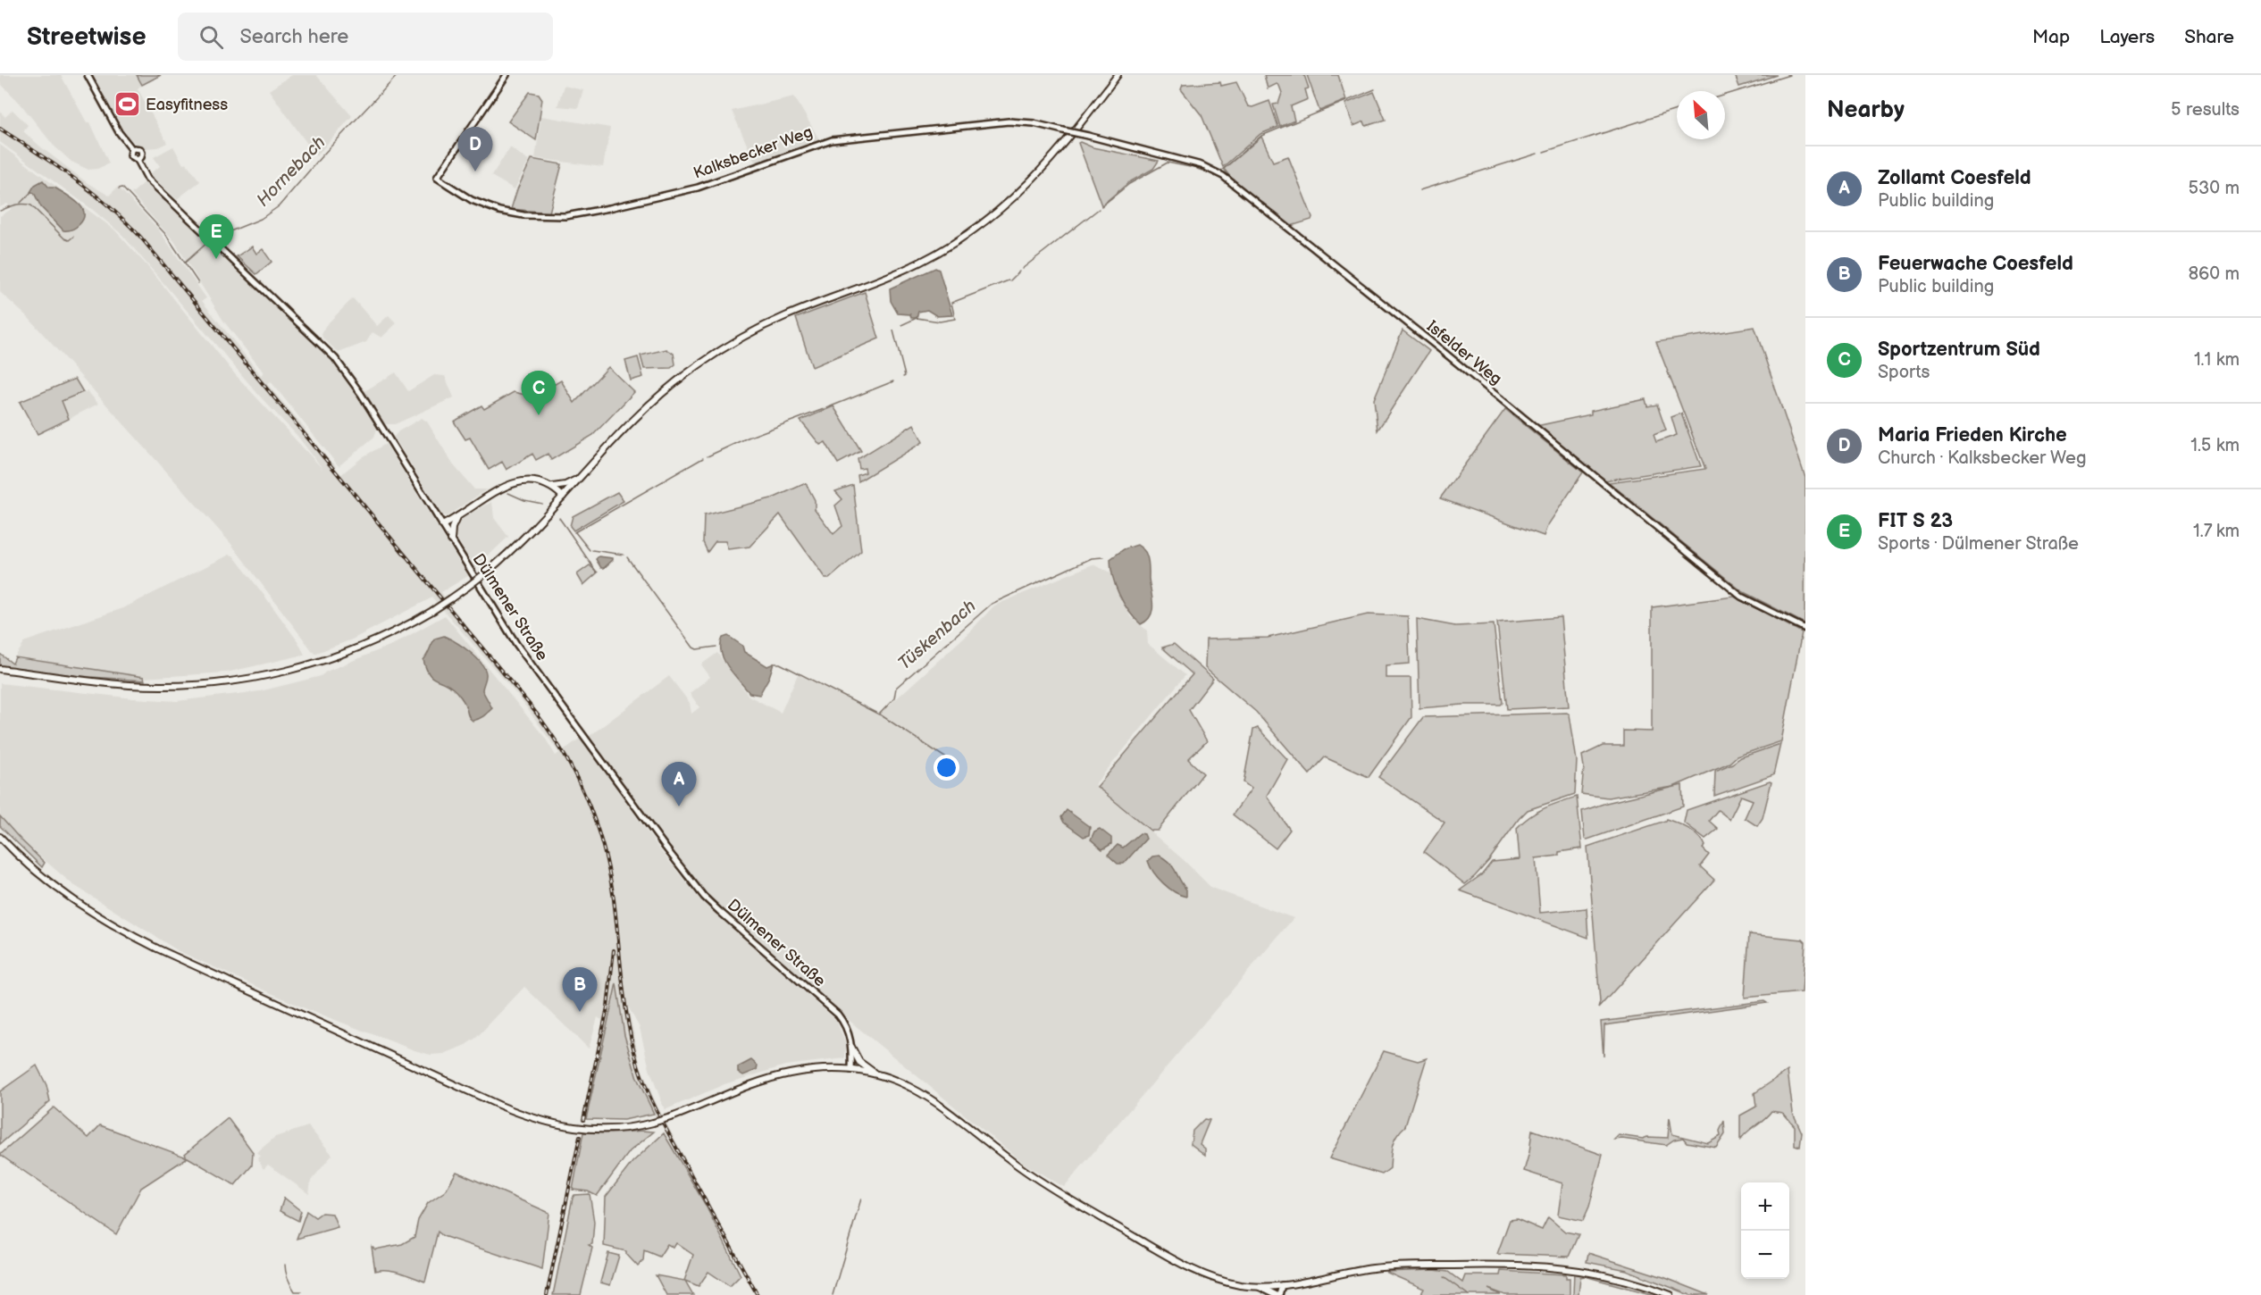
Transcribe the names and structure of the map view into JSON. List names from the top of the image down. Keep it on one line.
{"streets":{"street":["Kalksbecker Weg","Isfelder Weg","Dülmener Straße"]},"crossings":[["Kalksbecker Weg","Isfelder Weg"]],"water":["Hornebach","Tüskenbach"],"places":{"sports":["Easyfitness"]},"north":"top left","page":{"header":"Streetwise","search":"Search here","nav":["Map","Layers","Share"],"heading":["Nearby","5 results"],"pins":["D","E","C","A","B"],"list":[{"mark":"A","name":"Zollamt Coesfeld","note":"Public building","value":"530 m"},{"mark":"B","name":"Feuerwache Coesfeld","note":"Public building","value":"860 m"},{"mark":"C","name":"Sportzentrum Süd","note":"Sports","value":"1.1 km"},{"mark":"D","name":"Maria Frieden Kirche","note":"Church · Kalksbecker Weg","value":"1.5 km"},{"mark":"E","name":"FIT S 23","note":"Sports · Dülmener Straße","value":"1.7 km"}],"map_buttons":["+","−"]}}
